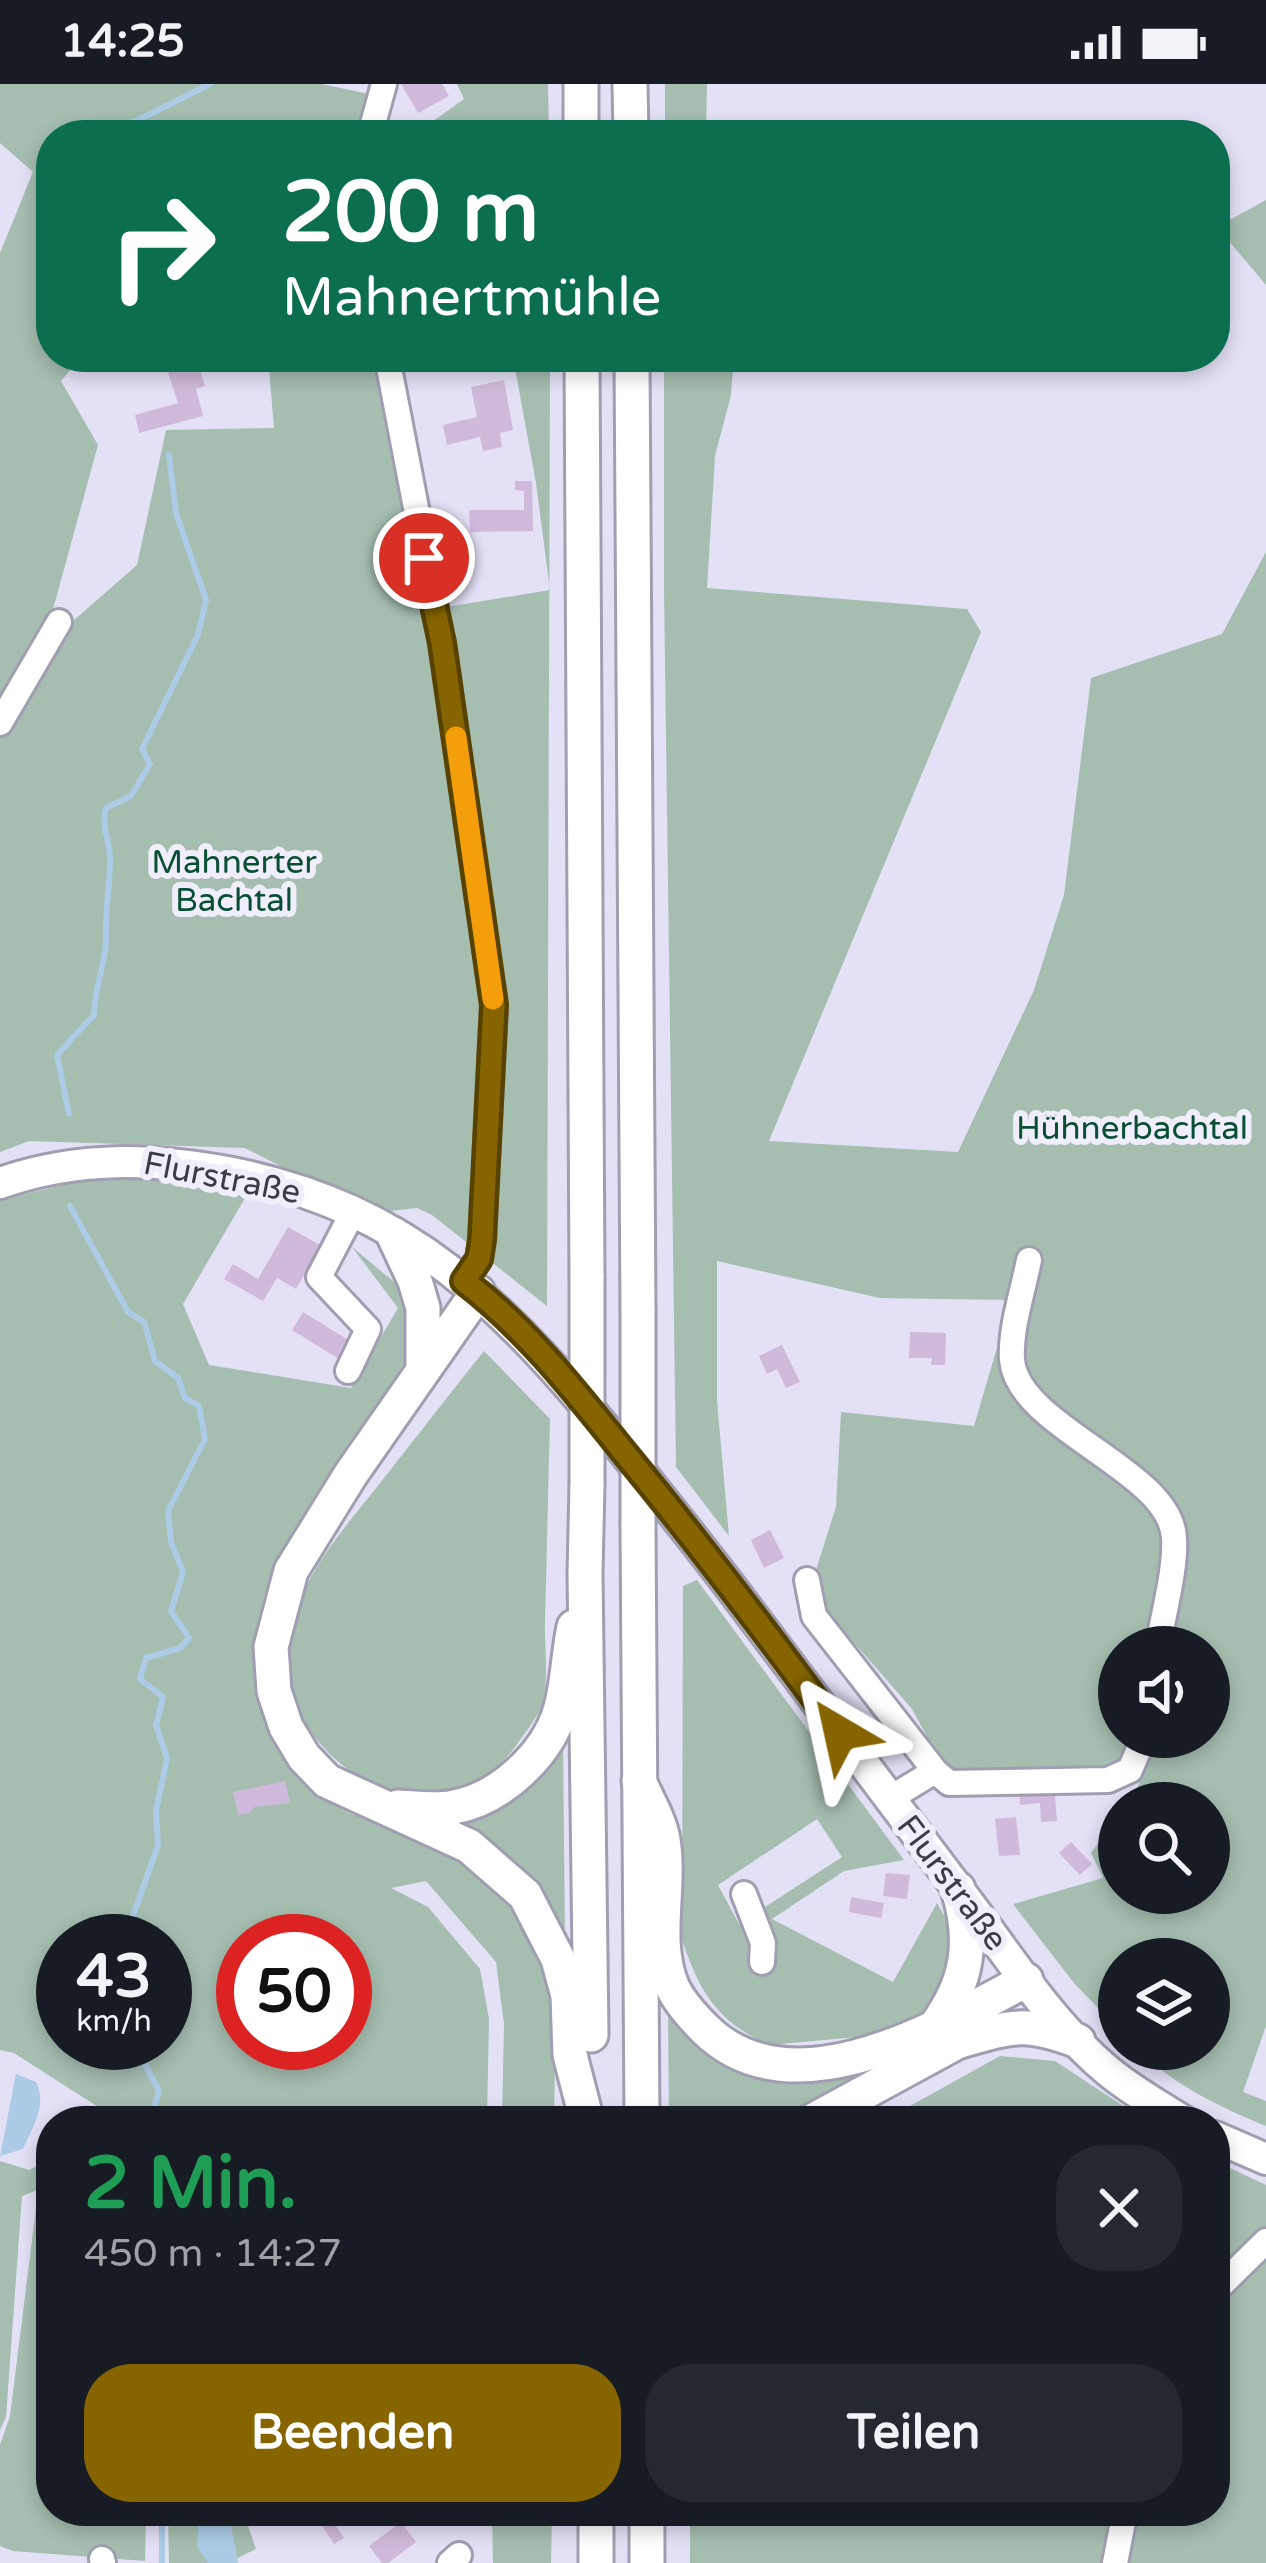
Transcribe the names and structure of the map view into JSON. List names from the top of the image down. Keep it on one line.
{"streets":{"main road":["Flurstraße"]},"parks":["Mahnerter Bachtal","Hühnerbachtal"],"page":{"status":"14:25","turn":["200 m","Mahnertmühle"],"speed":"43 km/h","limit":"50","heading":["2 Min.","450 m · 14:27"],"buttons":["Beenden","Teilen"]}}
